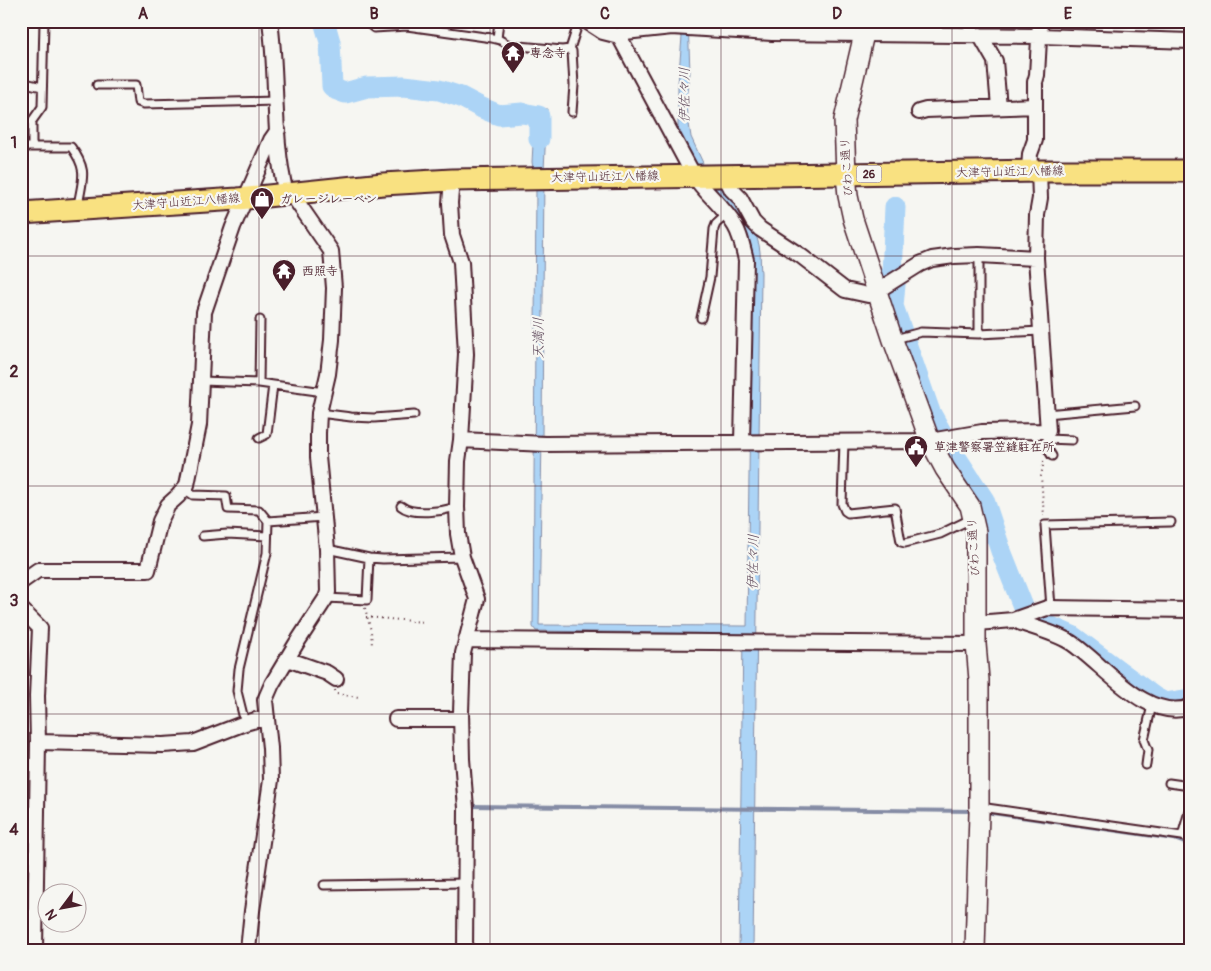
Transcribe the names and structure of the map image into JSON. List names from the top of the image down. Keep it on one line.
{"streets":{"main road":["大津守山近江八幡線","26"],"street":["びわこ通り"]},"crossings":[["びわこ通り","大津守山近江八幡線"]],"water":["伊佐々川","天満川"],"places":{"temple":["専念寺","西照寺"],"shop":["ガレージレーベン"],"public building":["草津警察署笠縫駐在所"]},"north":"bottom left","grid":{"columns":["A","B","C","D","E"],"rows":["1","2","3","4"]}}
